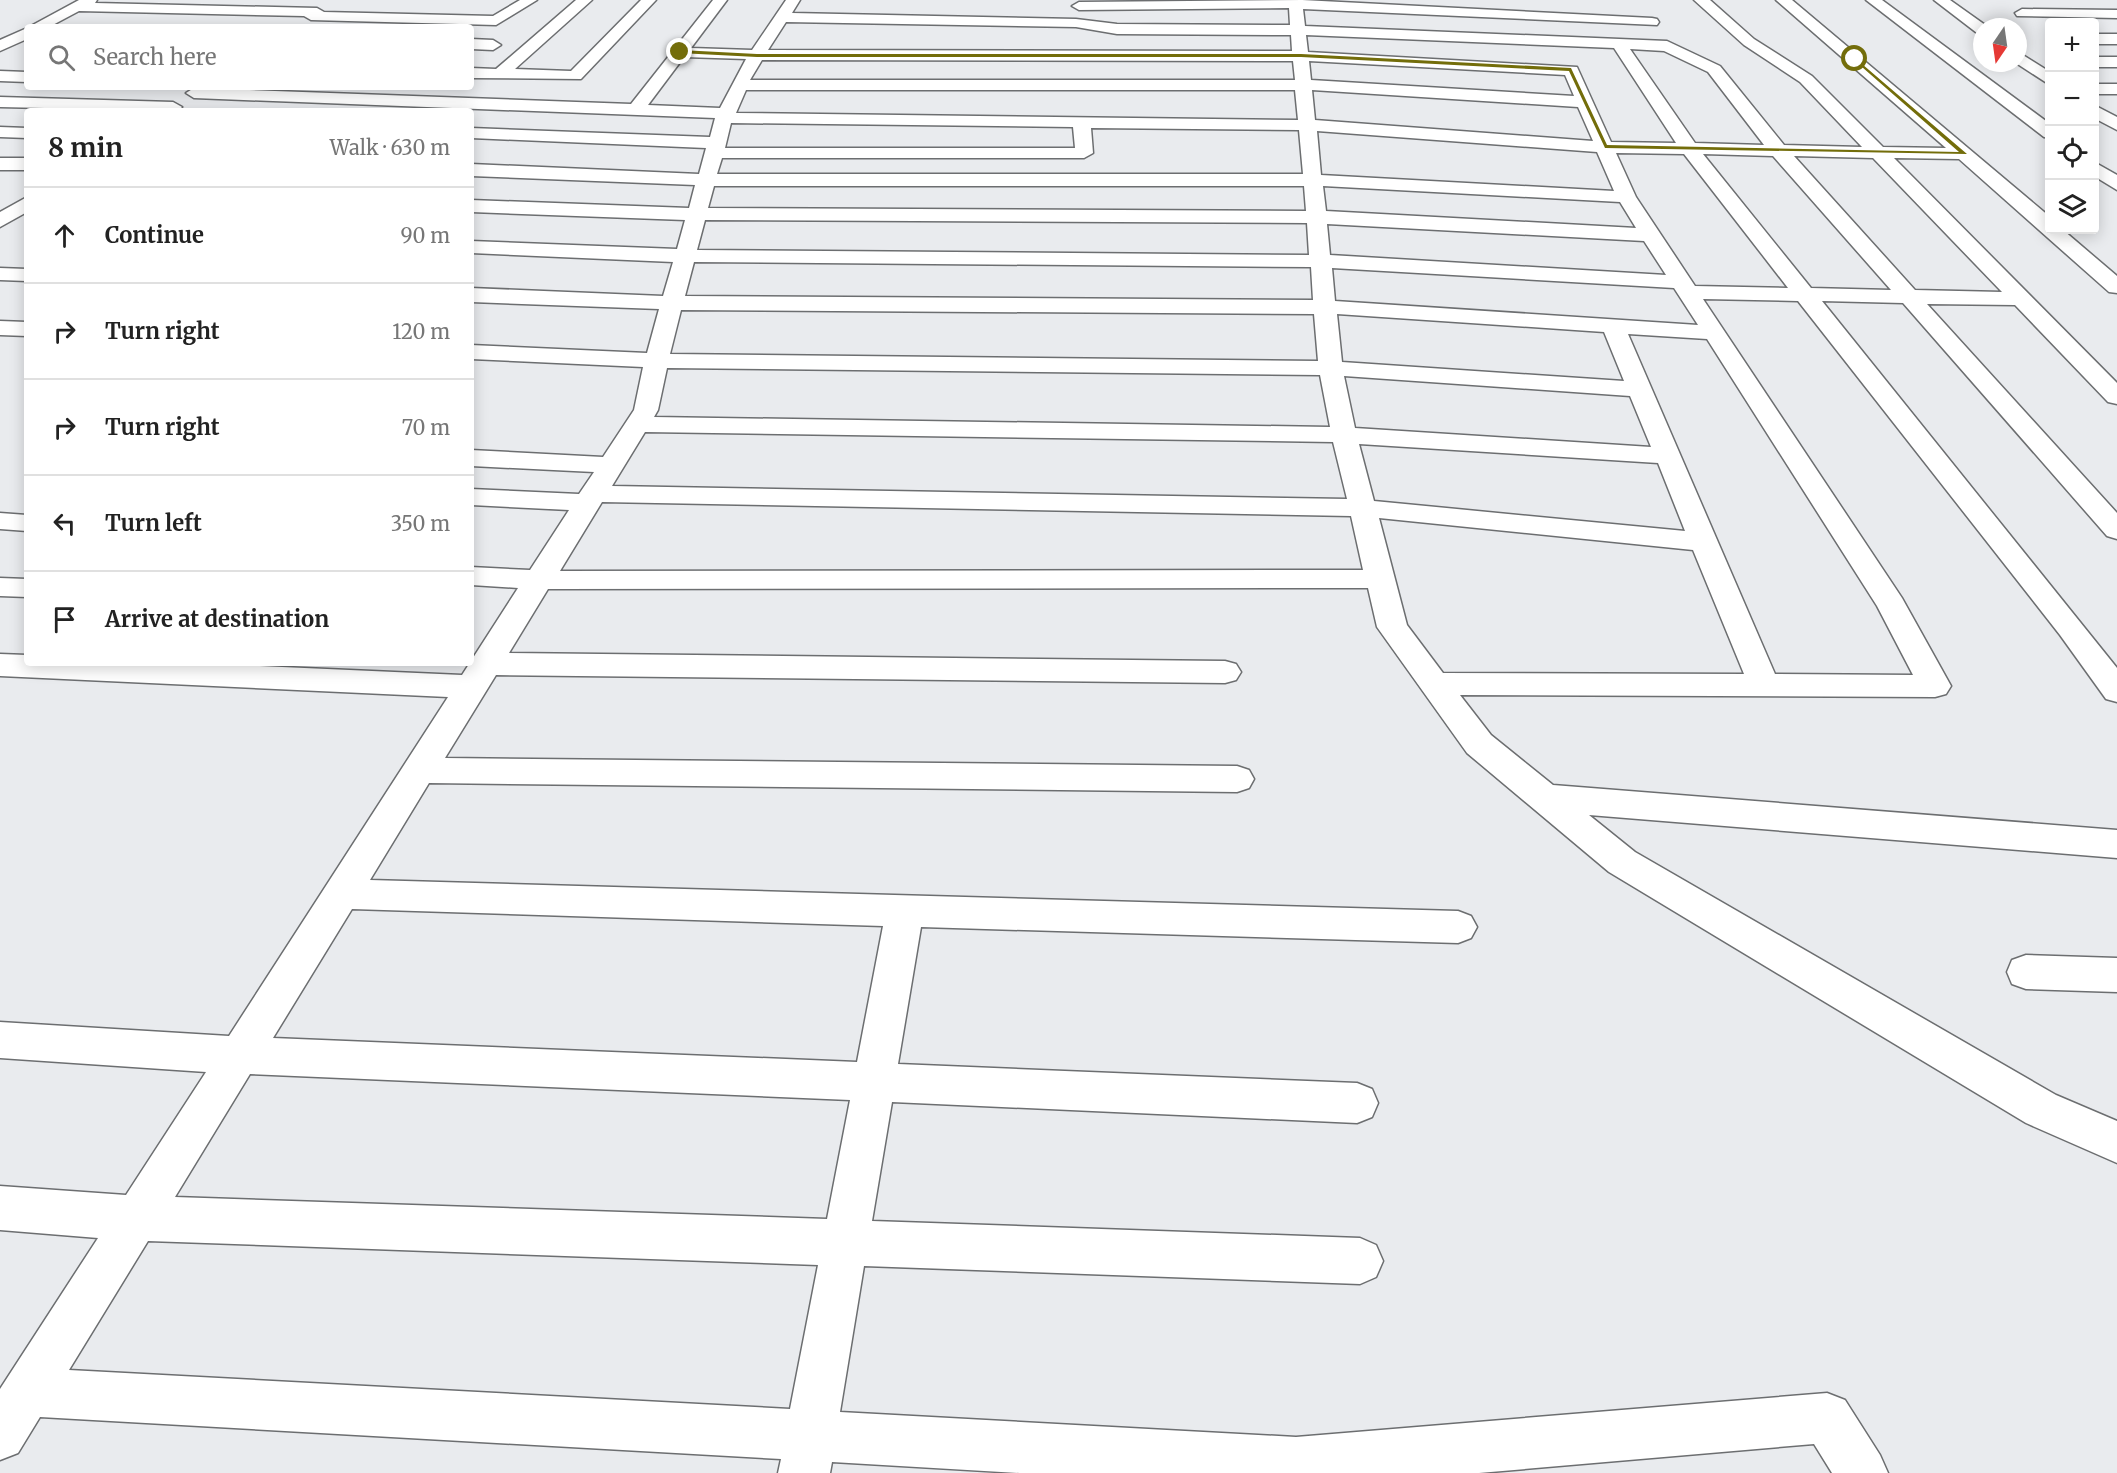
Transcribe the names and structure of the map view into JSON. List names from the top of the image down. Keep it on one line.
{"north":"bottom","page":{"map_buttons":["+","−"],"search":"Search here","heading":["8 min","Walk · 630 m"],"list":[["Continue","90 m"],["Turn right","120 m"],["Turn right","70 m"],["Turn left","350 m"],"Arrive at destination"]}}
